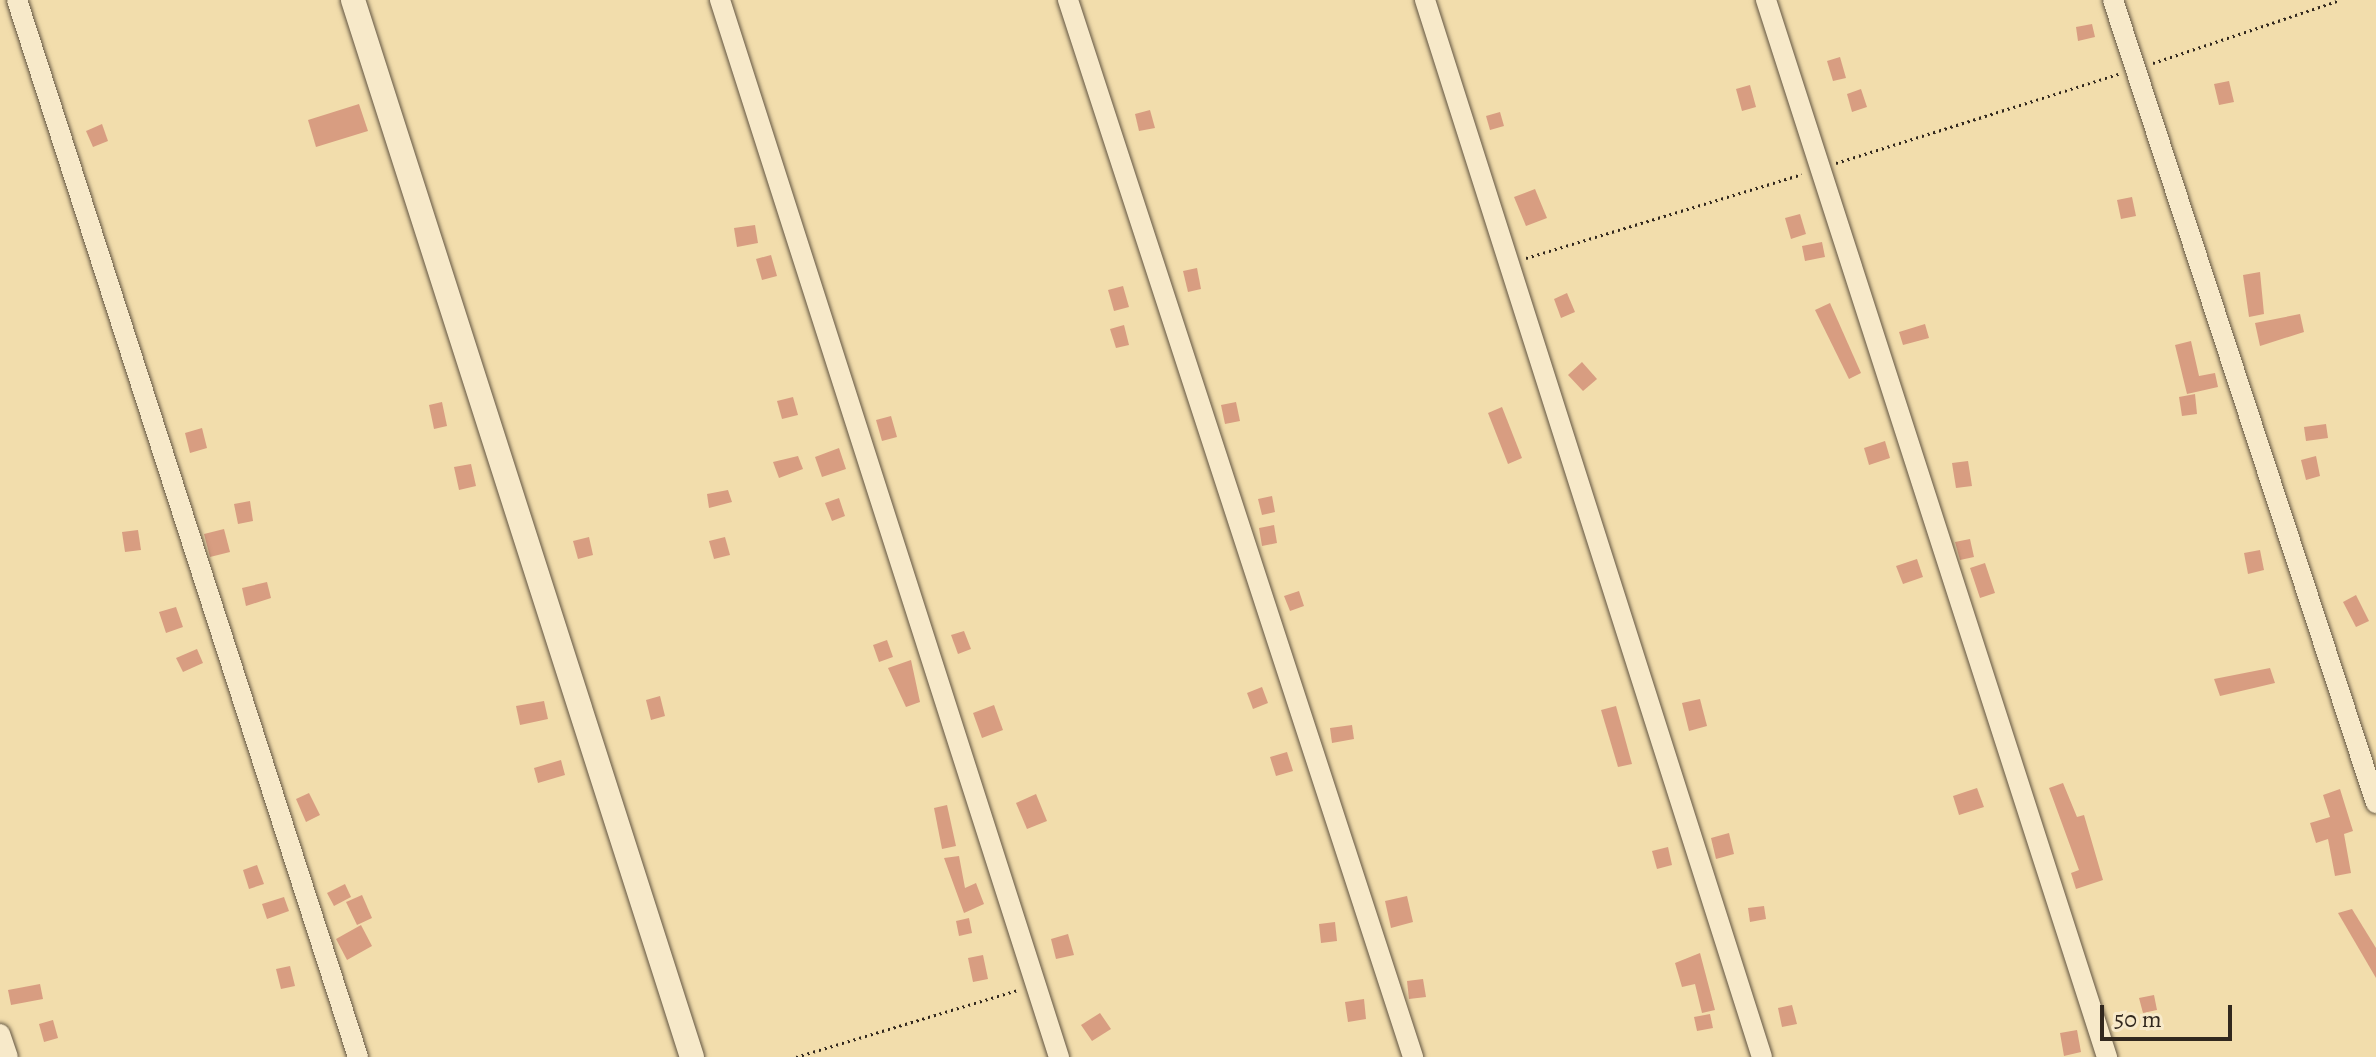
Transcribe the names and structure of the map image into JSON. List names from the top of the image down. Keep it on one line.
{"scale_bar":"50 m"}
